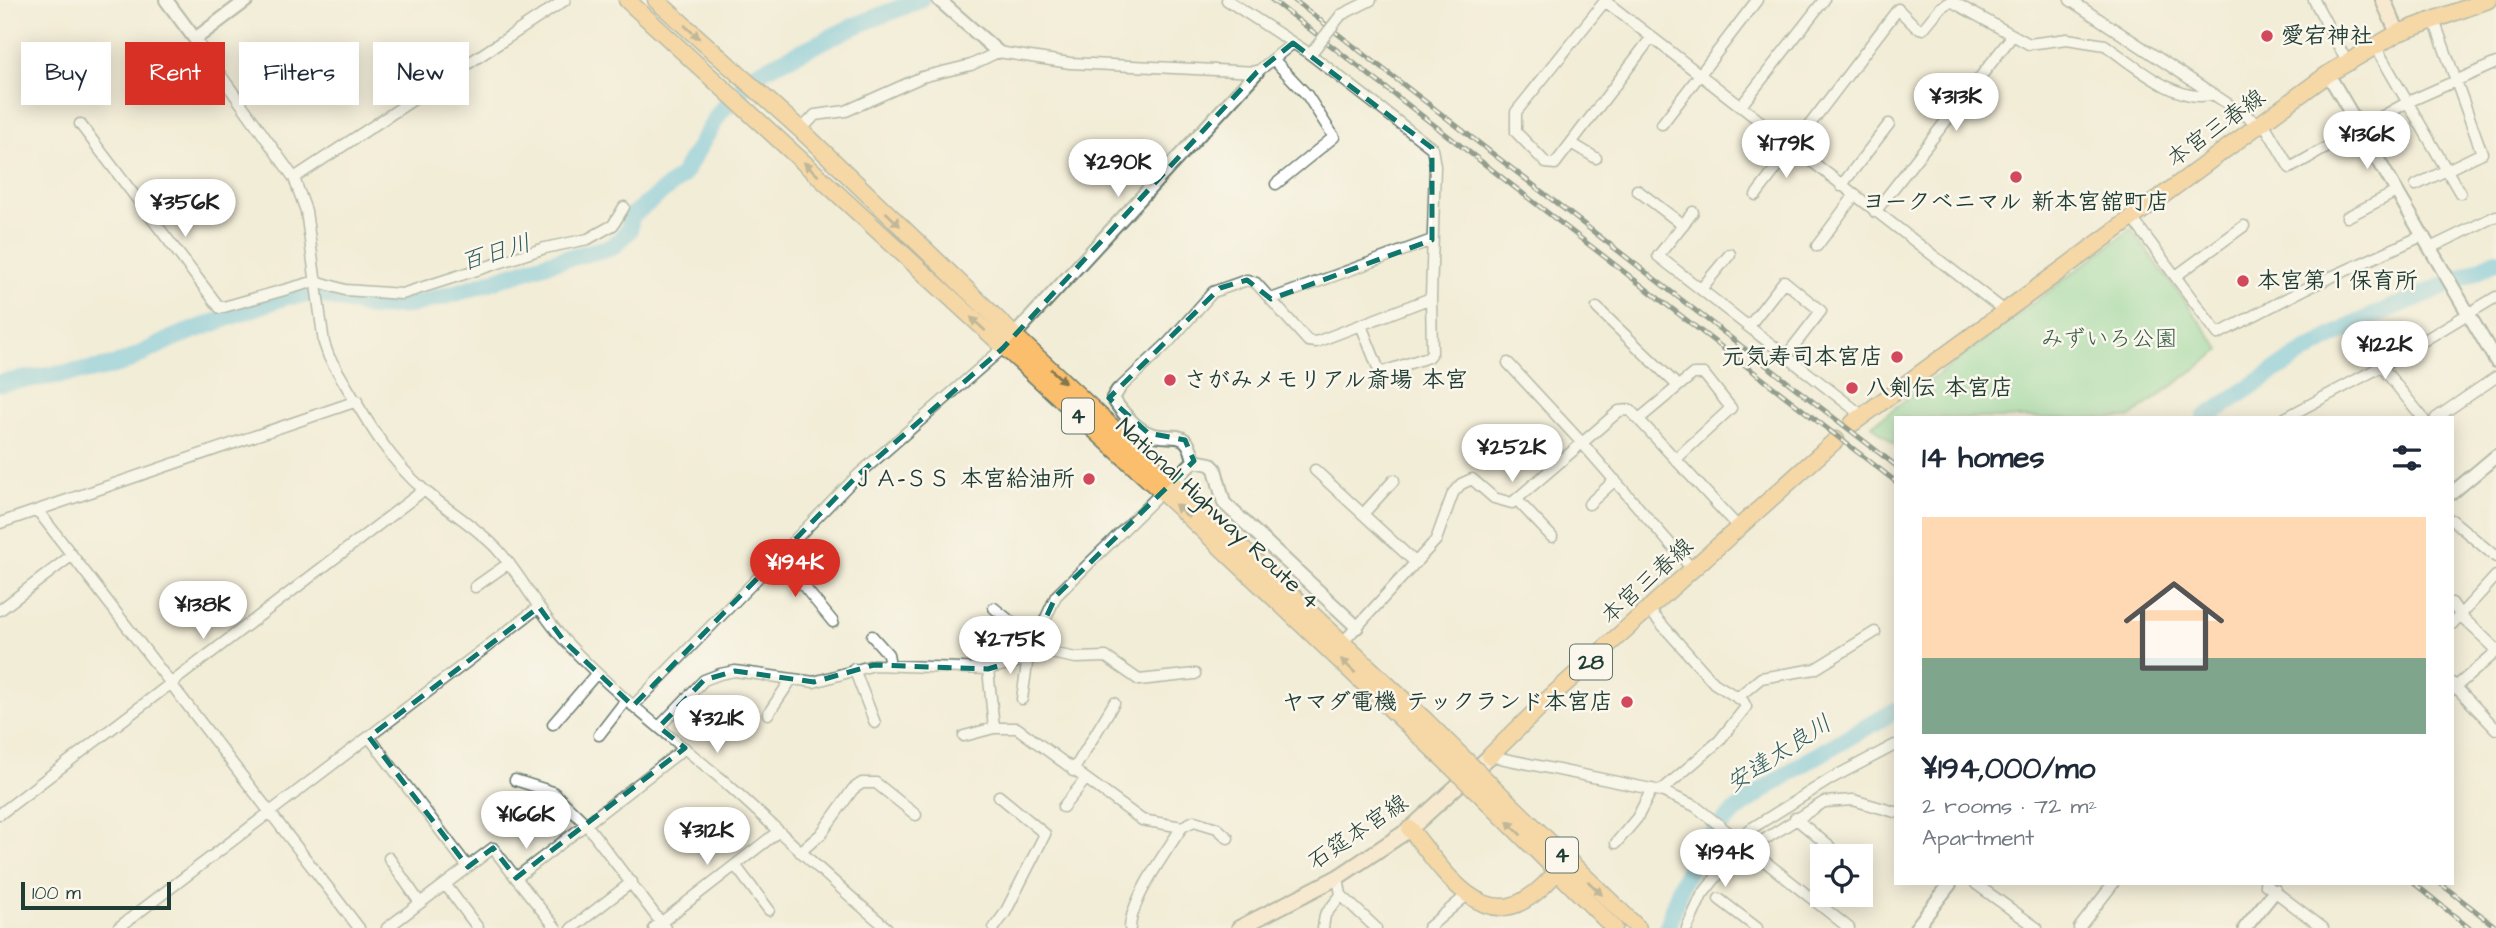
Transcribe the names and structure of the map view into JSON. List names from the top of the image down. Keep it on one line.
{"streets":{"main road":["本宮三春線","4","National Highway Route 4","28","石筵本宮線"]},"crossings":[["本宮三春線","石筵本宮線"]],"water":["百日川","安達太良川"],"parks":["みずいろ公園"],"places":["愛宕神社","ヨークベニマル 新本宮舘町店","本宮第１保育所","元気寿司本宮店","さがみメモリアル斎場 本宮","八剣伝 本宮店","ＪＡ-ＳＳ 本宮給油所","ヤマダ電機 テックランド本宮店"],"scale_bar":"100 m","page":{"chip":["Buy","Rent","Filters","New"],"price":["¥313K","¥136K","¥179K","¥290K","¥356K","¥122K","¥252K","¥194K","¥138K","¥275K","¥321K","¥166K","¥312K","¥194K"],"heading":"14 homes","list":[{"name":"¥194,000/mo","note":"2 rooms · 72 m² · Apartment"}],"scale":"100 m"}}
